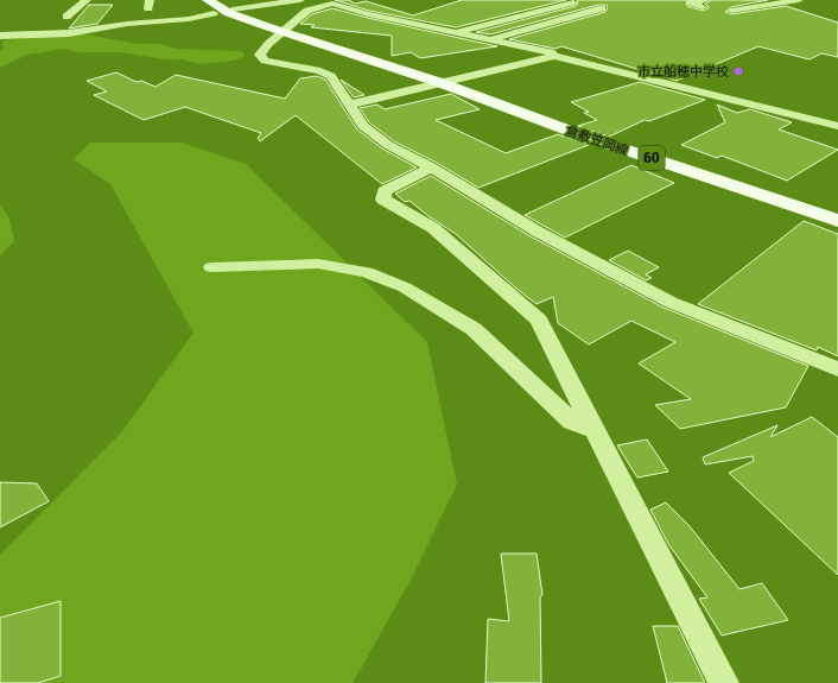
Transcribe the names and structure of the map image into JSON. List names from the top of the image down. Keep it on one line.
{"streets":{"main road":["倉敷笠岡線","60"]},"places":["市立船穂中学校"]}
